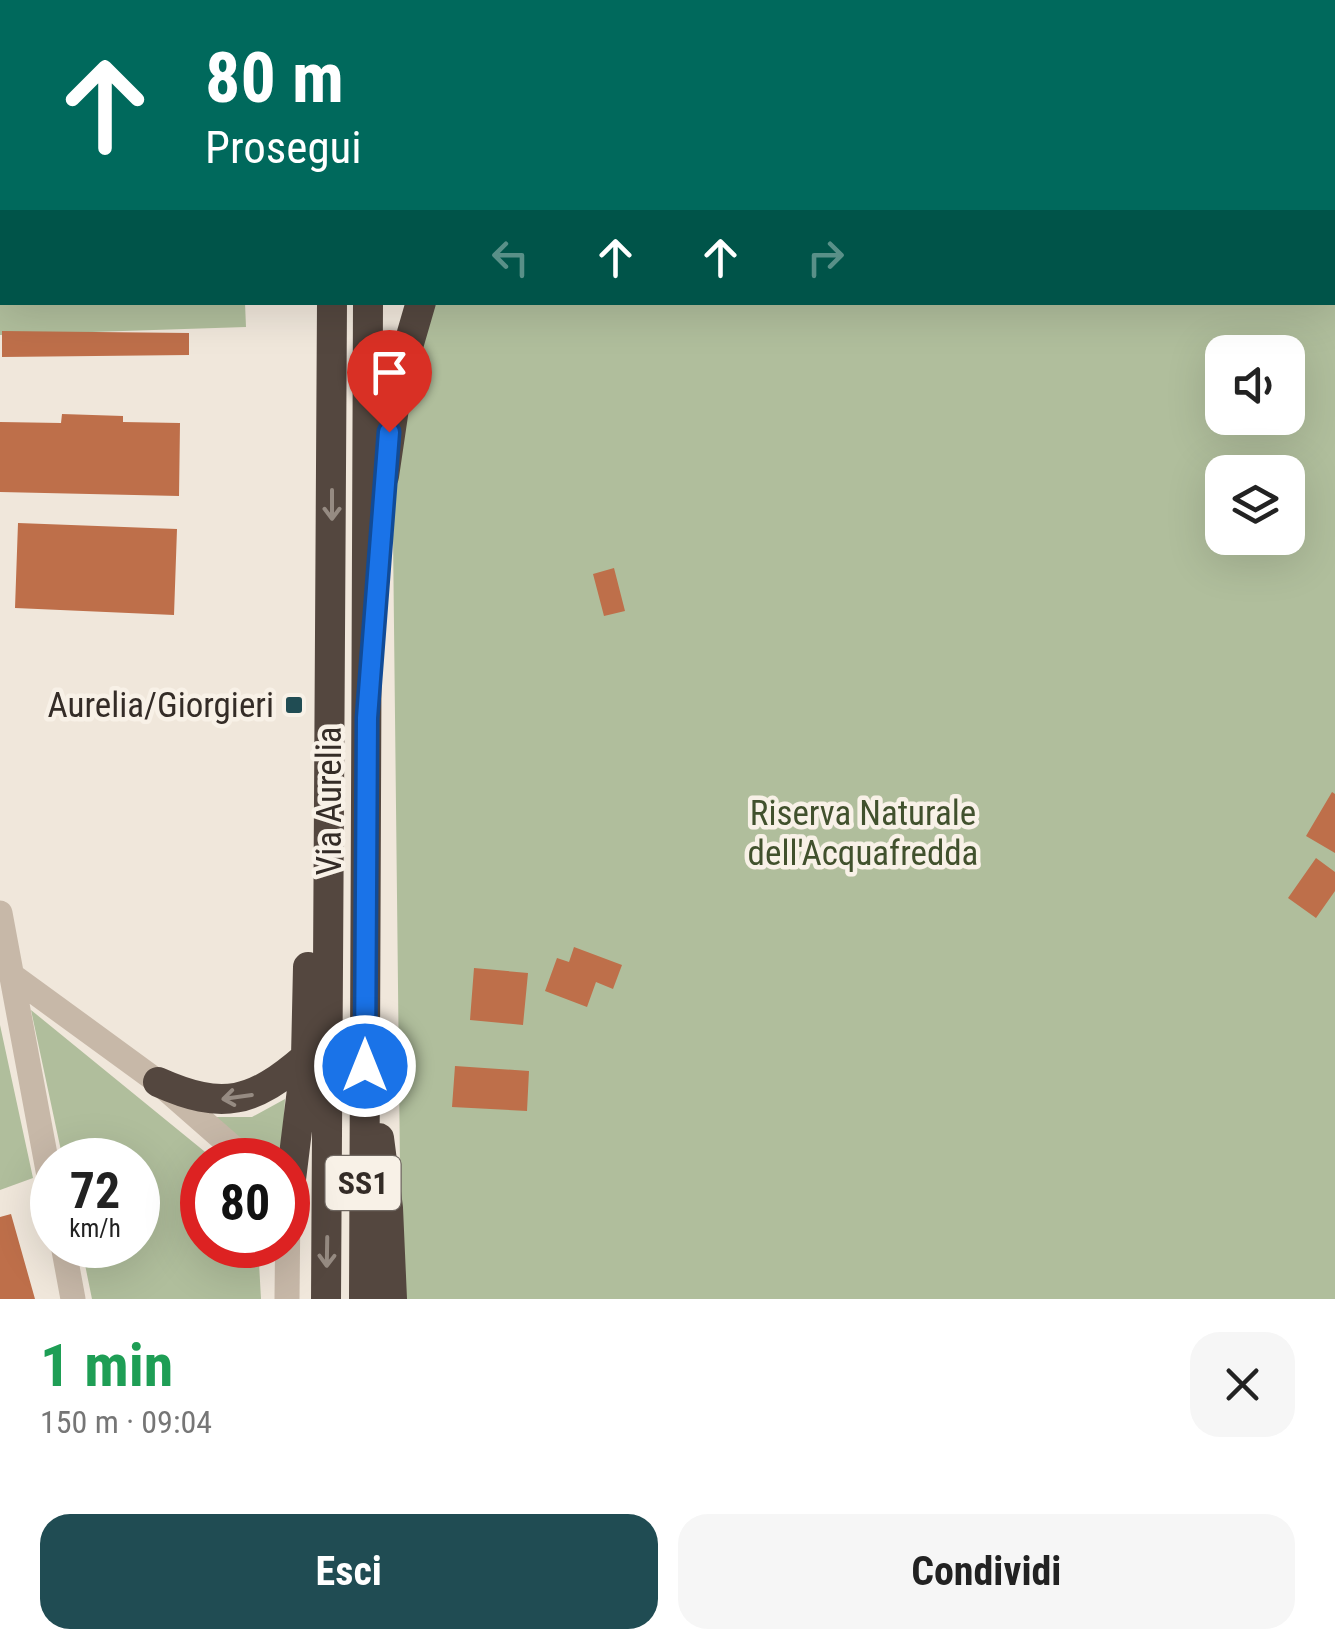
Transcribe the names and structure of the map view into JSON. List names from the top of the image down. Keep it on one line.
{"streets":{"highway":["Via Aurelia","SS1"]},"parks":["Riserva Naturale dell'Acquafredda"],"places":{"transit":["Aurelia/Giorgieri"]},"page":{"turn":["80 m","Prosegui"],"speed":"72 km/h","limit":"80","heading":["1 min","150 m · 09:04"],"buttons":["Esci","Condividi"]}}
